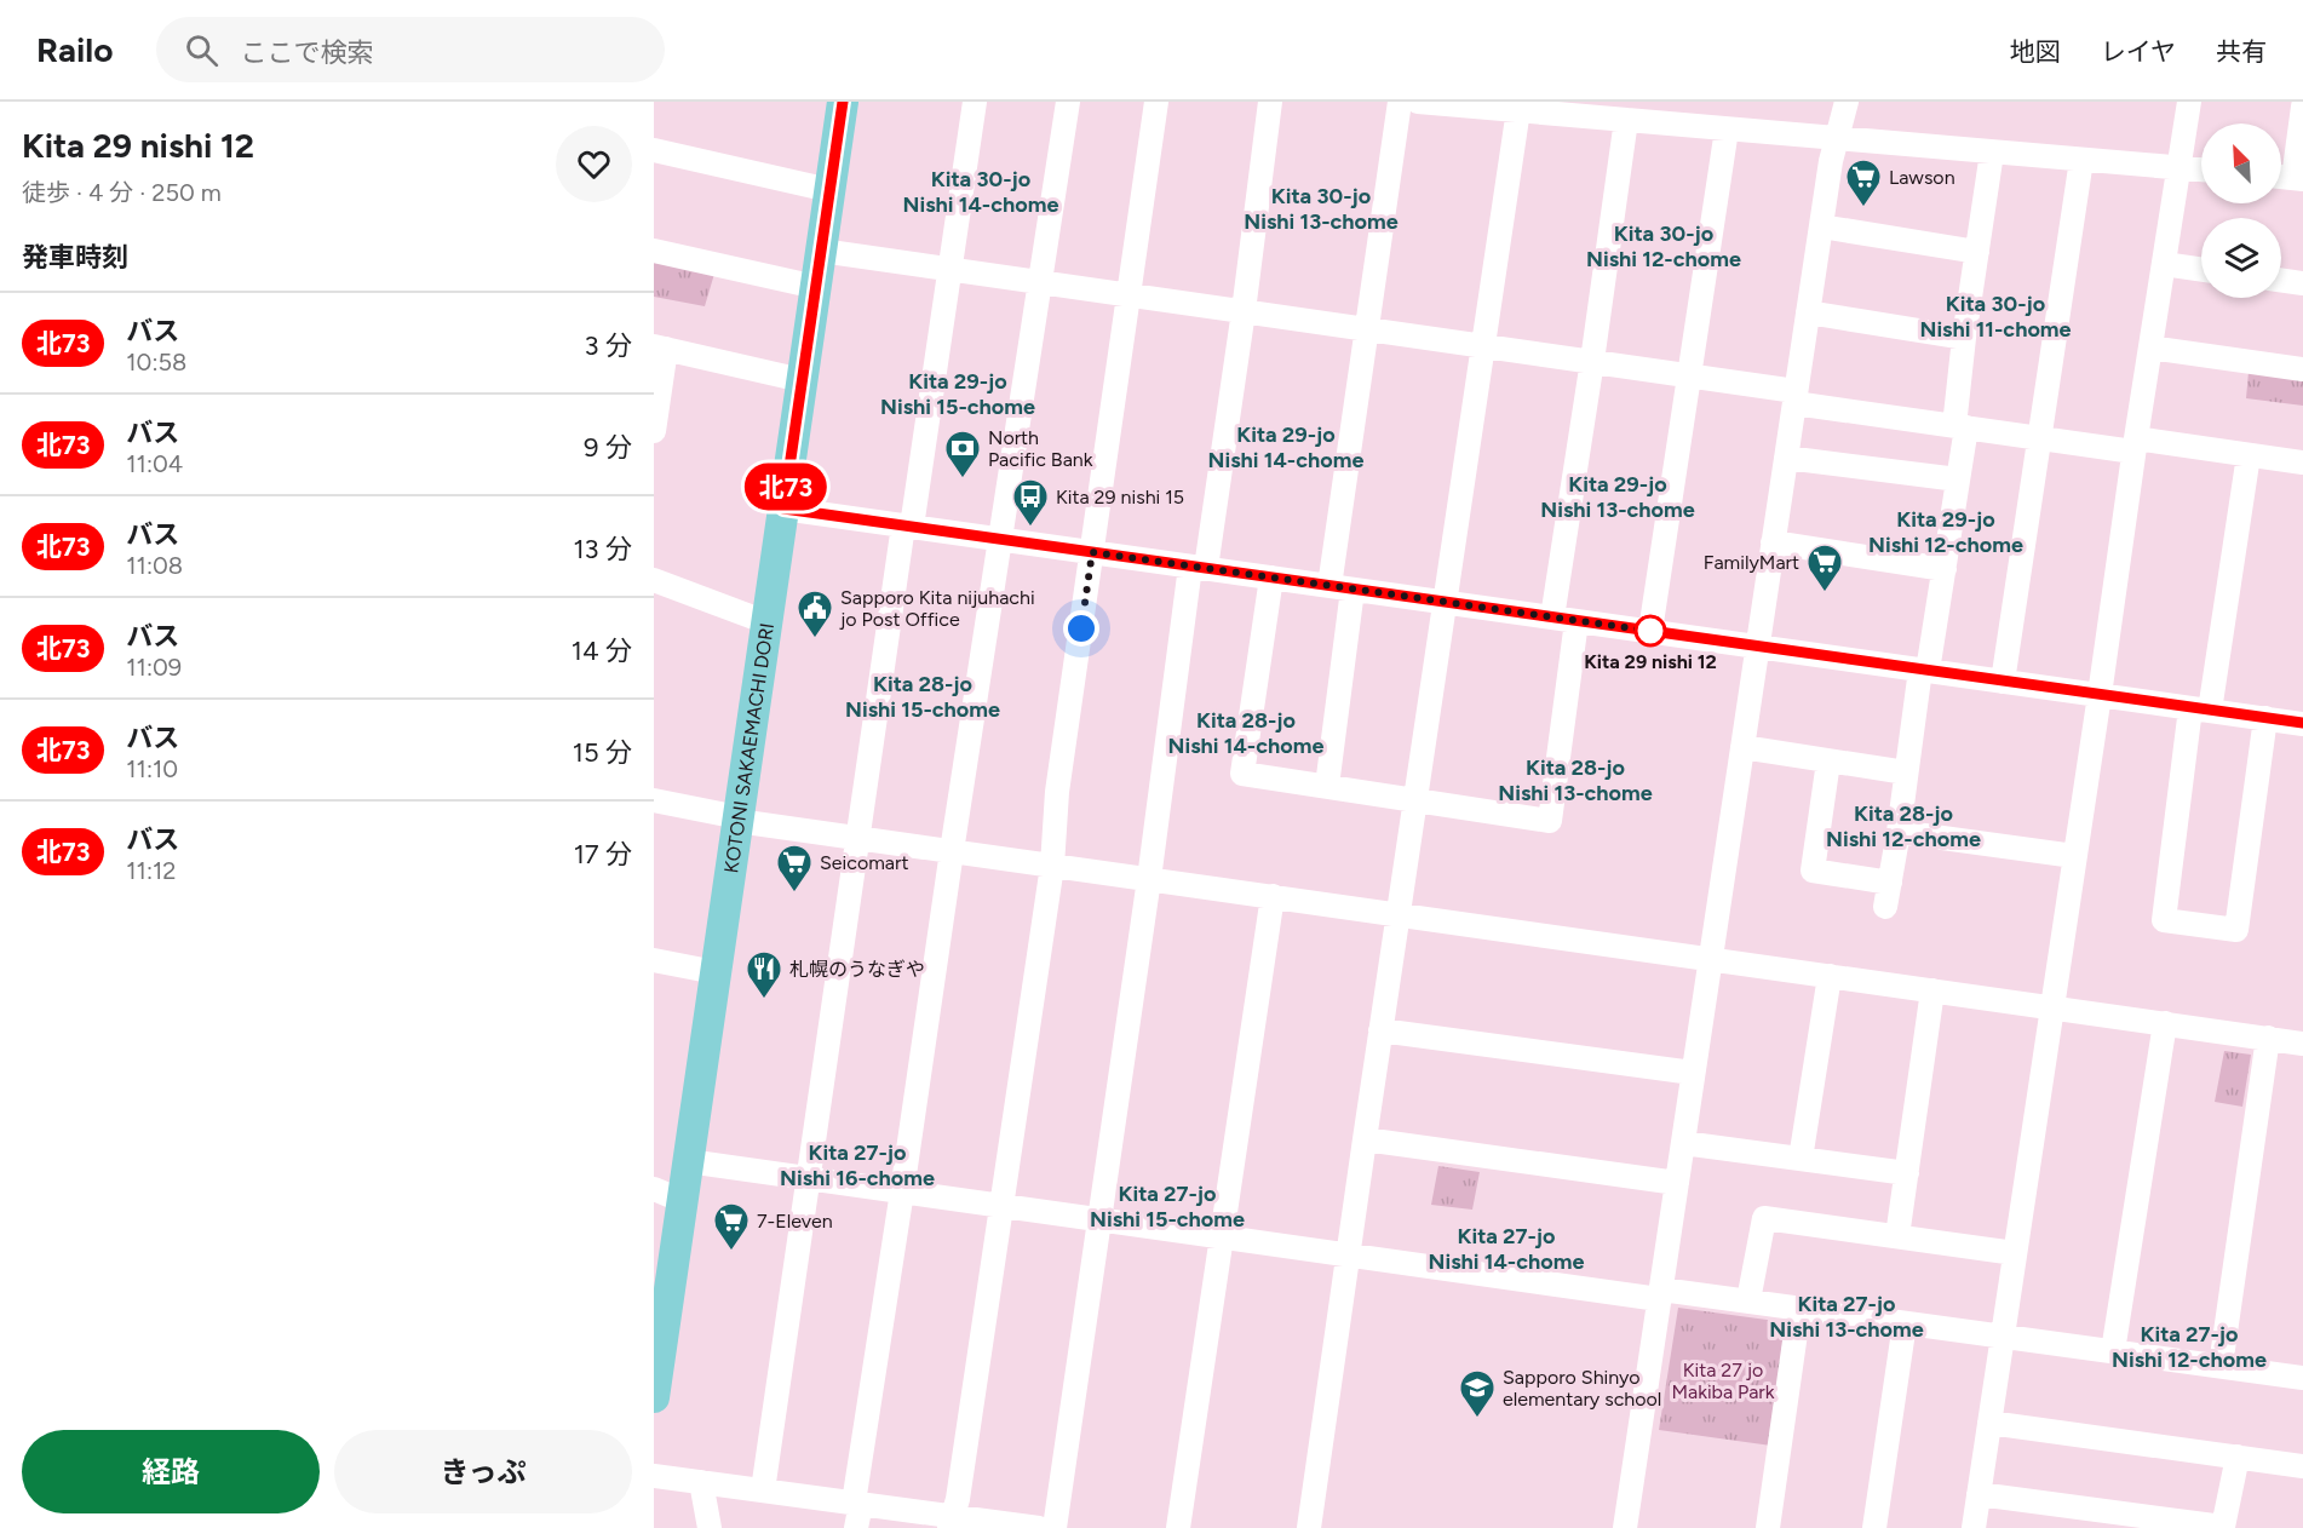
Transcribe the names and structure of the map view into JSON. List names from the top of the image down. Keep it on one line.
{"streets":{"main road":["KOTONI SAKAEMACHI DORI"]},"districts":["Kita 30-jo Nishi 14-chome","Kita 30-jo Nishi 13-chome","Kita 30-jo Nishi 12-chome","Kita 30-jo Nishi 11-chome","Kita 29-jo Nishi 15-chome","Kita 29-jo Nishi 14-chome","Kita 29-jo Nishi 13-chome","Kita 29-jo Nishi 12-chome","Kita 28-jo Nishi 15-chome","Kita 28-jo Nishi 14-chome","Kita 28-jo Nishi 13-chome","Kita 28-jo Nishi 12-chome","Kita 27-jo Nishi 16-chome","Kita 27-jo Nishi 15-chome","Kita 27-jo Nishi 14-chome","Kita 27-jo Nishi 13-chome","Kita 27-jo Nishi 12-chome"],"parks":["Kita 27 jo Makiba Park"],"places":{"supermarket":["Lawson","FamilyMart","Seicomart","7-Eleven"],"bank":["North Pacific Bank"],"bus stop":["Kita 29 nishi 15"],"other":["Kita 29 nishi 12"],"public building":["Sapporo Kita nijuhachi jo Post Office"],"restaurant":["札幌のうなぎや"],"school or university":["Sapporo Shinyo elementary school"]},"lines":["bus line 北73"],"north":"top left","page":{"header":"Railo","search":"ここで検索","nav":["地図","レイヤ","共有"],"heading":[["Kita 29 nishi 12","徒歩 · 4 分 · 250 m"],"発車時刻"],"on_map":"北73","list":[{"mark":"北73","name":"バス","note":"10:58","value":"3 分"},{"mark":"北73","name":"バス","note":"11:04","value":"9 分"},{"mark":"北73","name":"バス","note":"11:08","value":"13 分"},{"mark":"北73","name":"バス","note":"11:09","value":"14 分"},{"mark":"北73","name":"バス","note":"11:10","value":"15 分"},{"mark":"北73","name":"バス","note":"11:12","value":"17 分"}],"buttons":["経路","きっぷ"]}}
